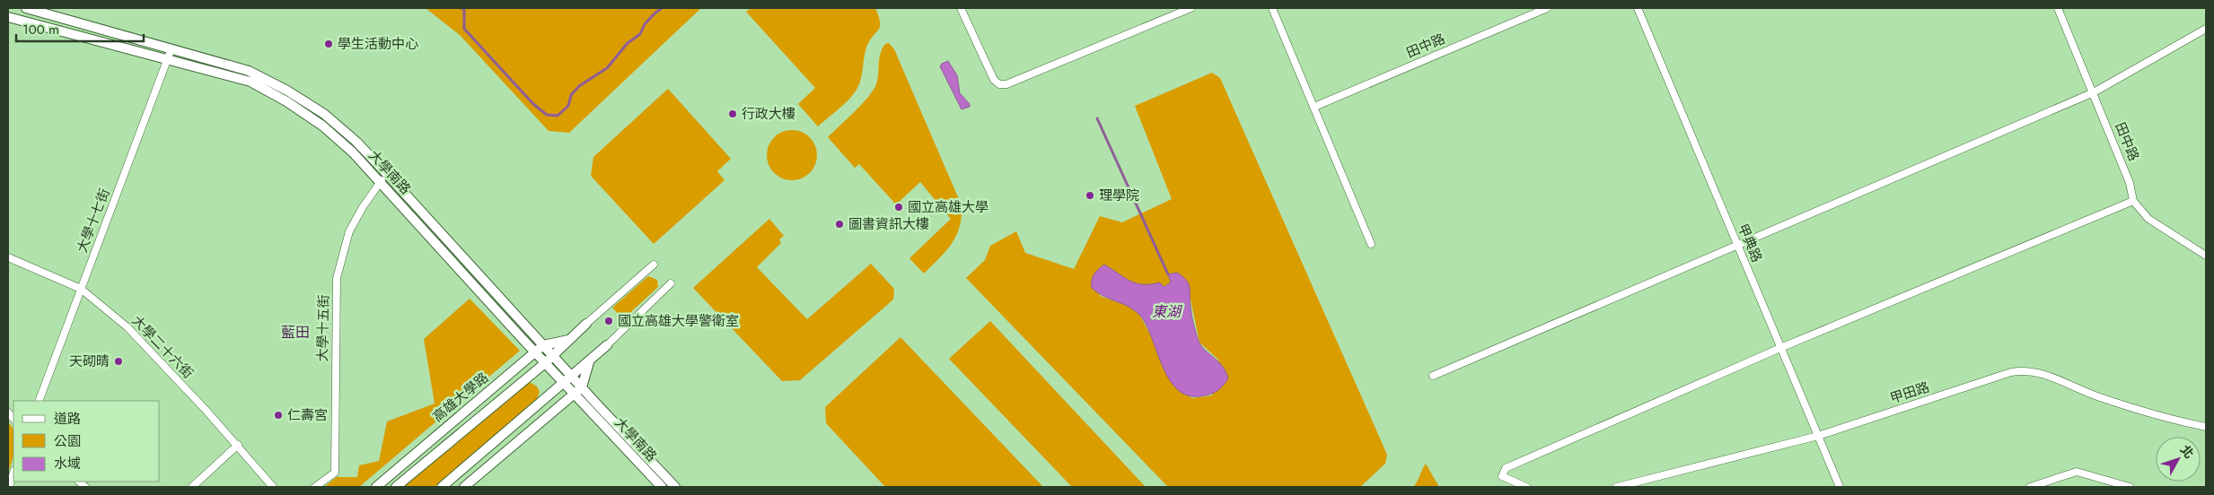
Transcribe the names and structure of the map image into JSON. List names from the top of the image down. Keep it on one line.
{"streets":{"street":["田中路","大學南路","大學十七街","甲典路","大學十五街","大學二十六街","甲田路","高雄大學路"]},"crossings":[["大學南路","大學十七街"],["大學南路","大學十五街"],["大學南路","高雄大學路"],["大學十七街","大學二十六街"],["甲典路","甲田路"]],"districts":["藍田"],"water":["東湖"],"places":["學生活動中心","行政大樓","理學院","國立高雄大學","圖書資訊大樓","國立高雄大學警衛室","天砌晴","仁壽宮"],"legend":["道路","公園","水域"],"scale_bar":"100 m","north":"top right"}
